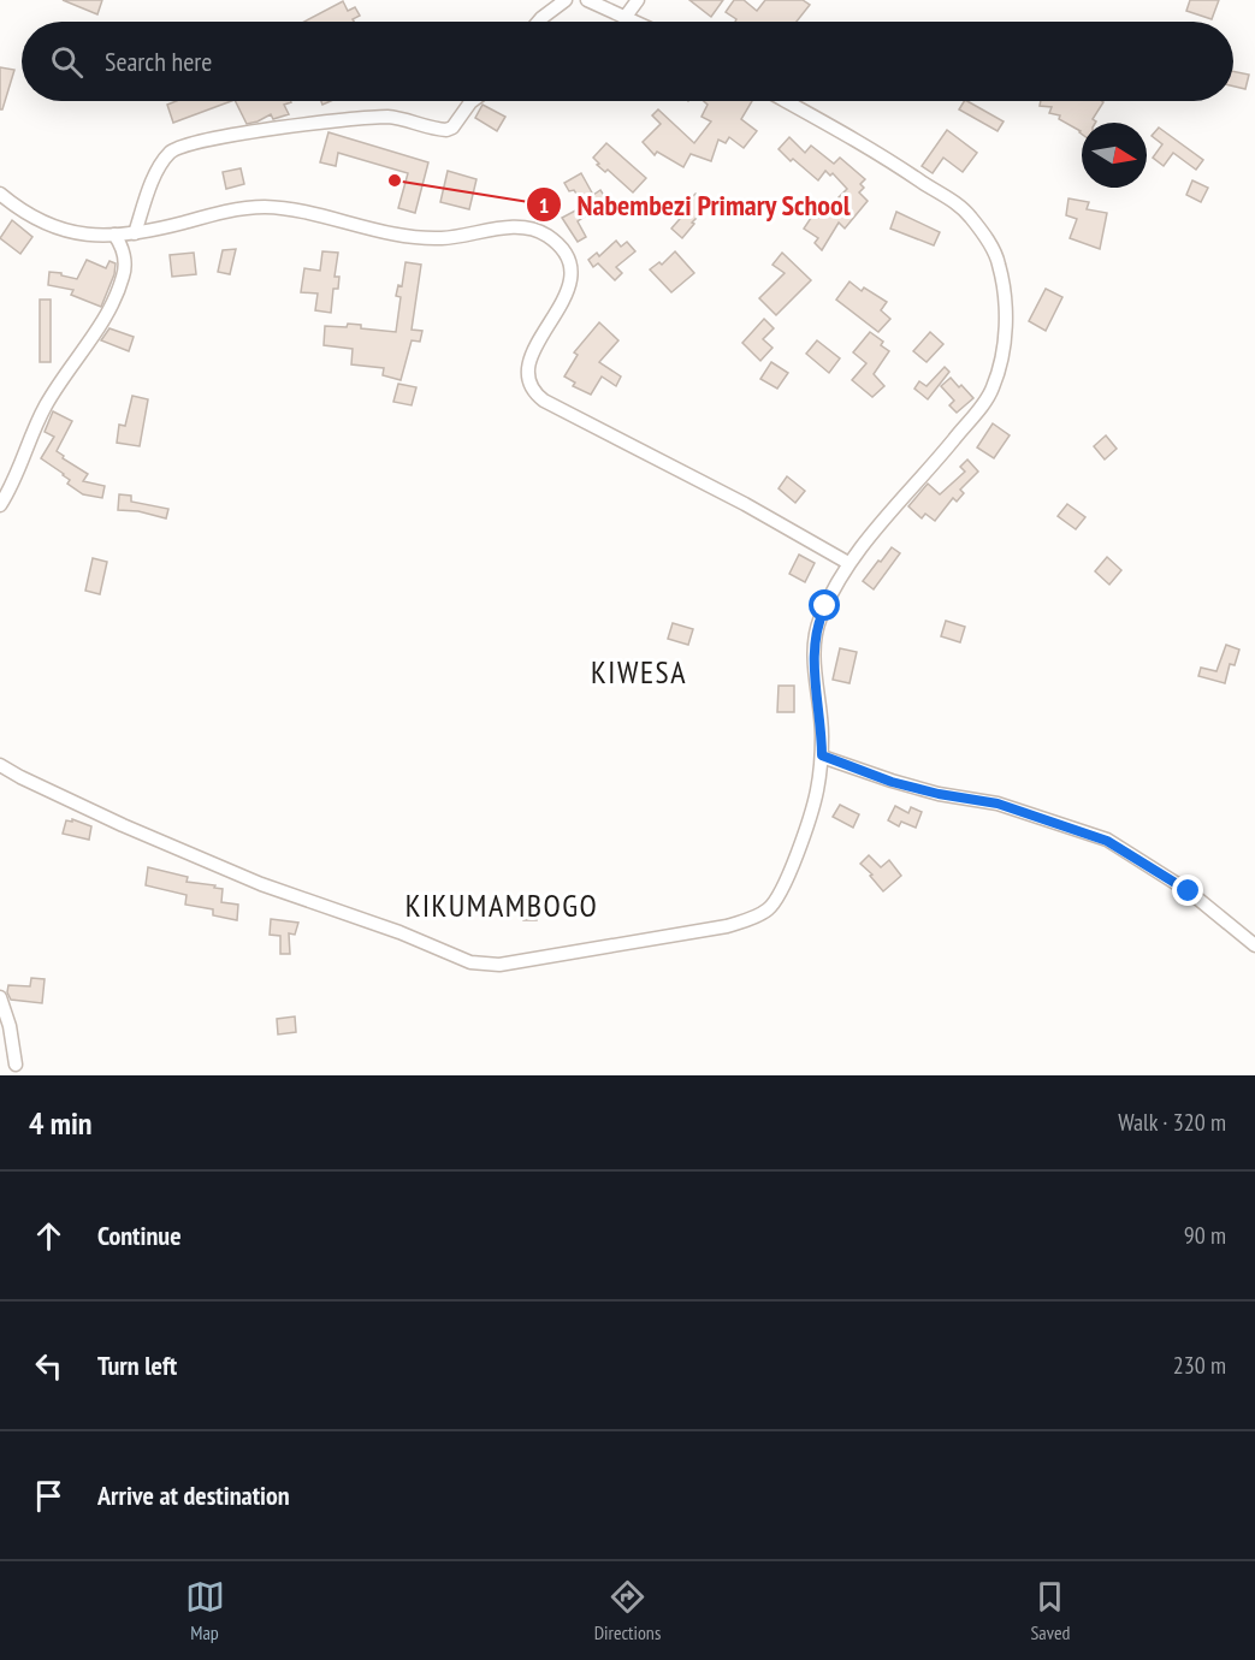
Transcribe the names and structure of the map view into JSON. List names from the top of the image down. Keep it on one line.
{"districts":["KIWESA","KIKUMAMBOGO"],"places":["Nabembezi Primary School"],"north":"right","page":{"search":"Search here","heading":["4 min","Walk · 320 m"],"list":[["Continue","90 m"],["Turn left","230 m"],"Arrive at destination"],"nav":["Map","Directions","Saved"]}}
